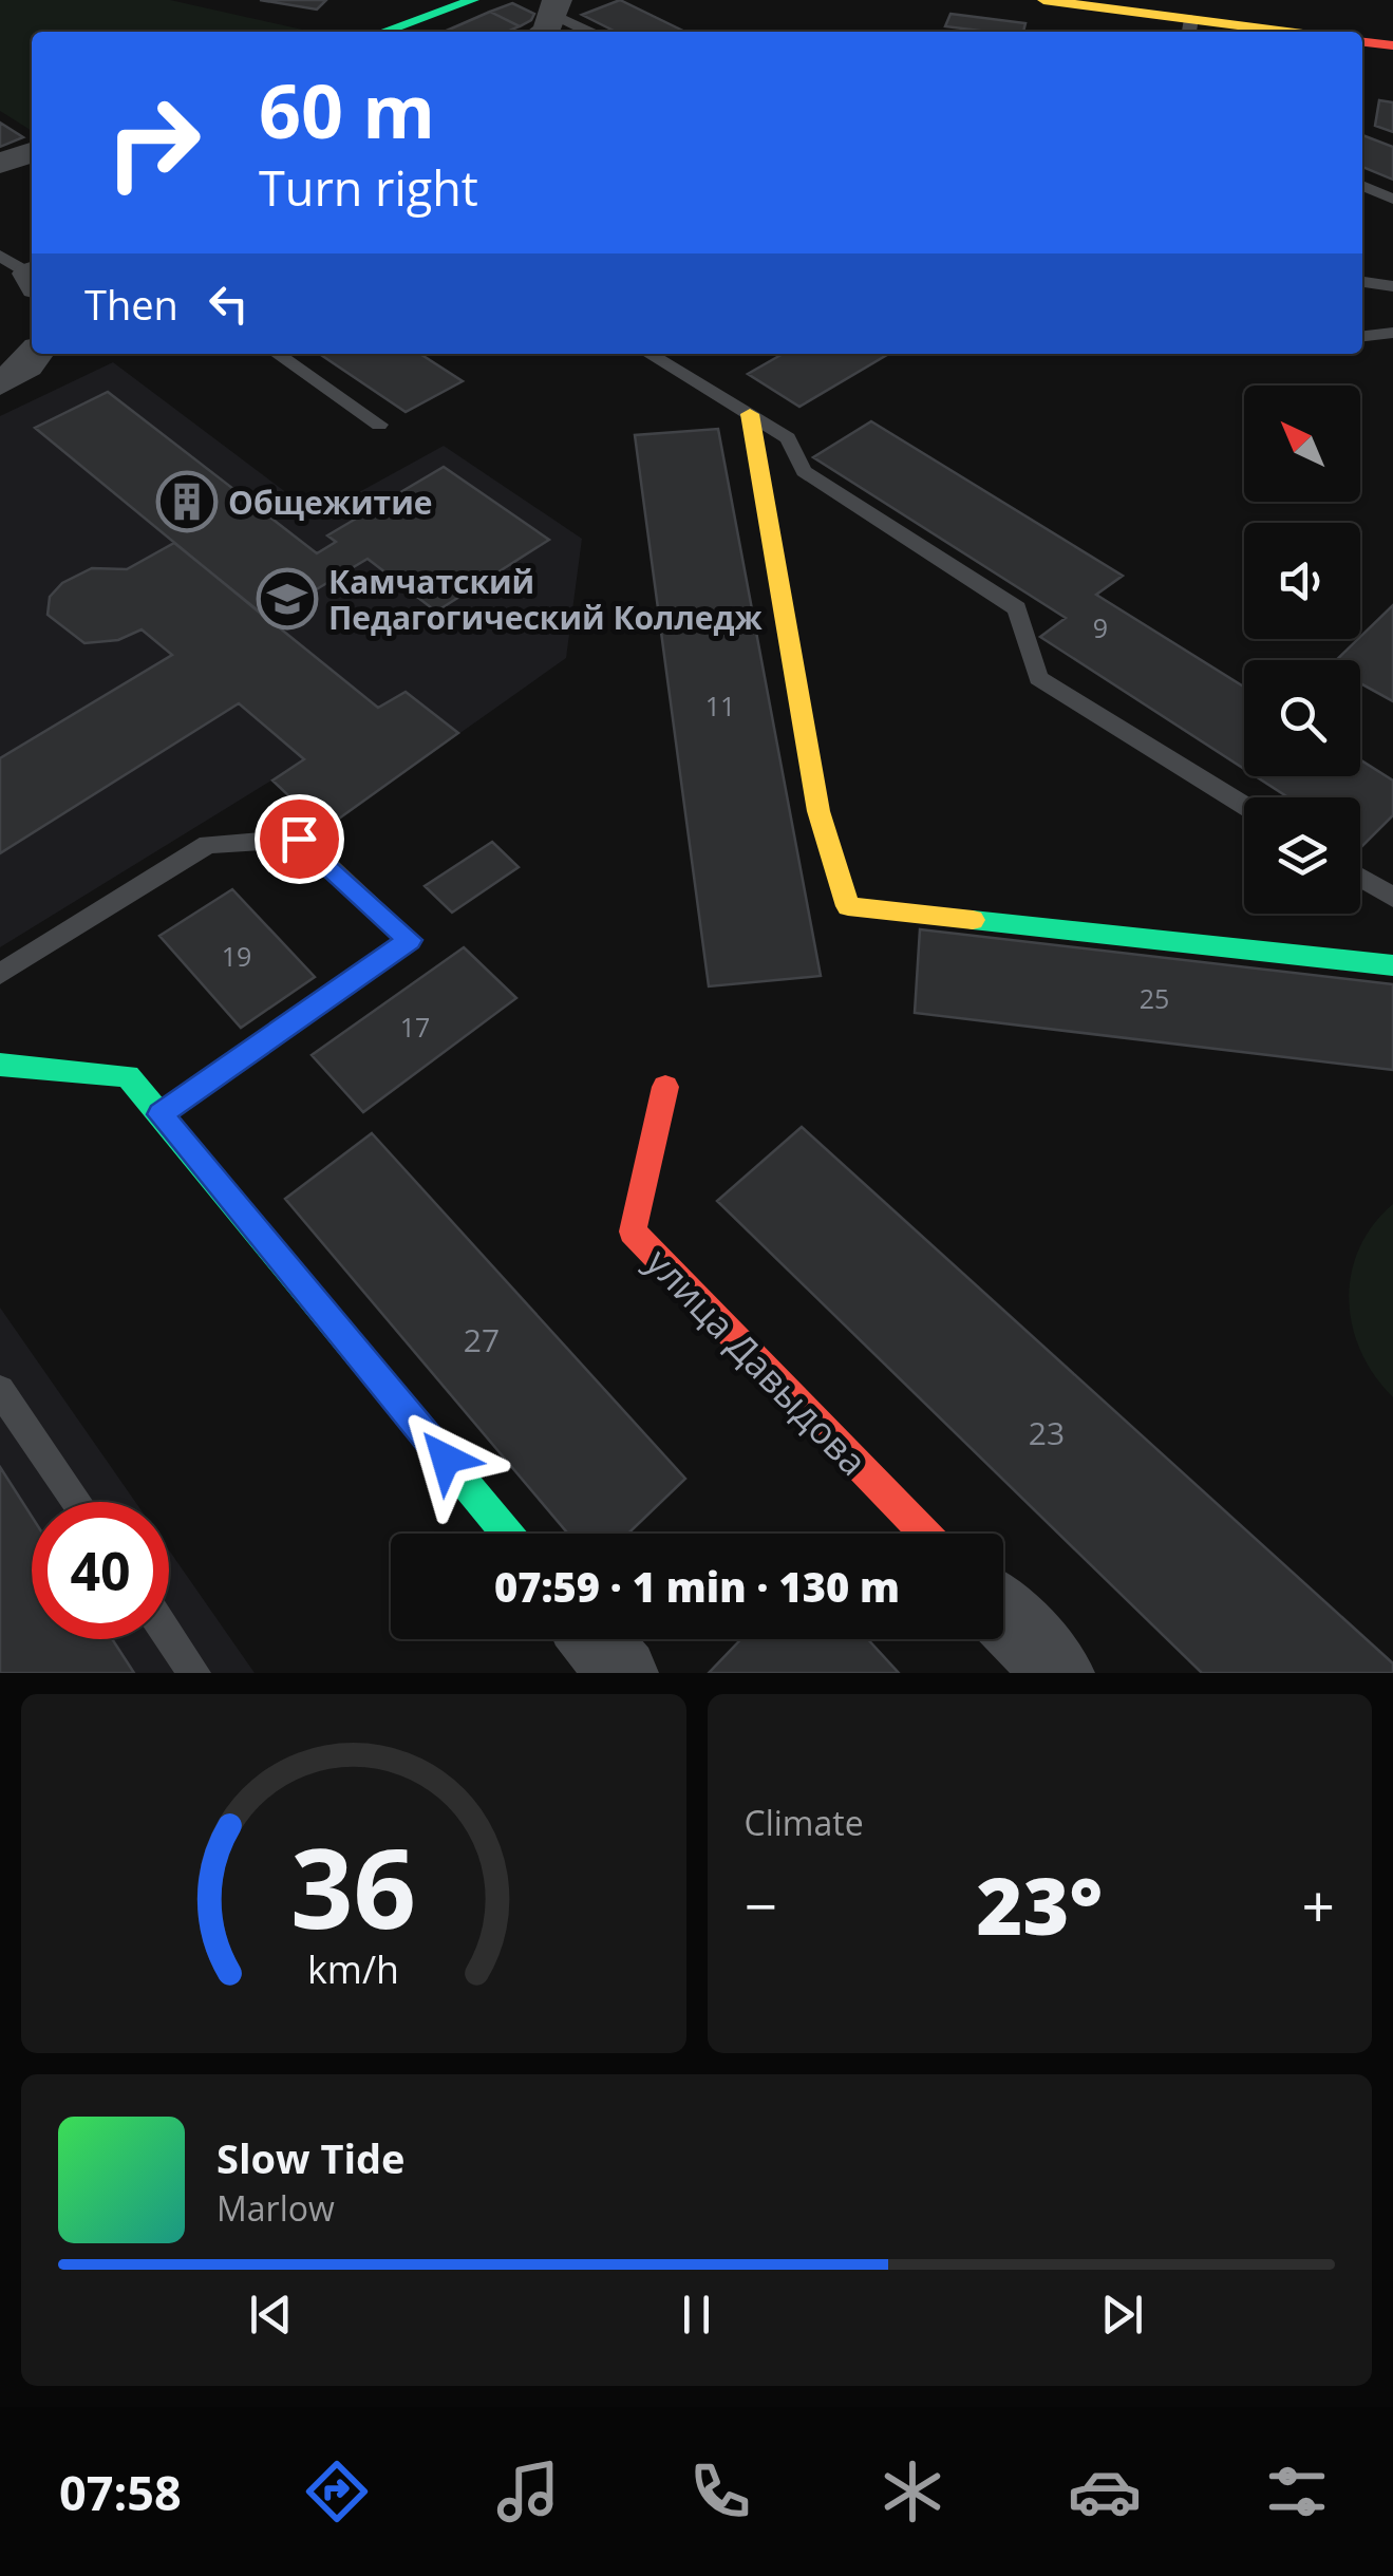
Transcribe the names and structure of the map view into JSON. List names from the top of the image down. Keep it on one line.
{"streets":{"street":["улица Давыдова"]},"places":{"building":["Общежитие"],"school or university":["Камчатский Педагогический Колледж"]},"house_numbers":["9","11","19","25","17","27","23"],"north":"top left","page":{"turn":["60 m","Turn right"],"then":"Then","limit":"40","trip":"07:59 · 1 min · 130 m","tile":"Climate","heat":["−","23°","+"],"song":["Slow Tide","Marlow"],"tabs":"07:58","gauge":["36","km/h"]}}
